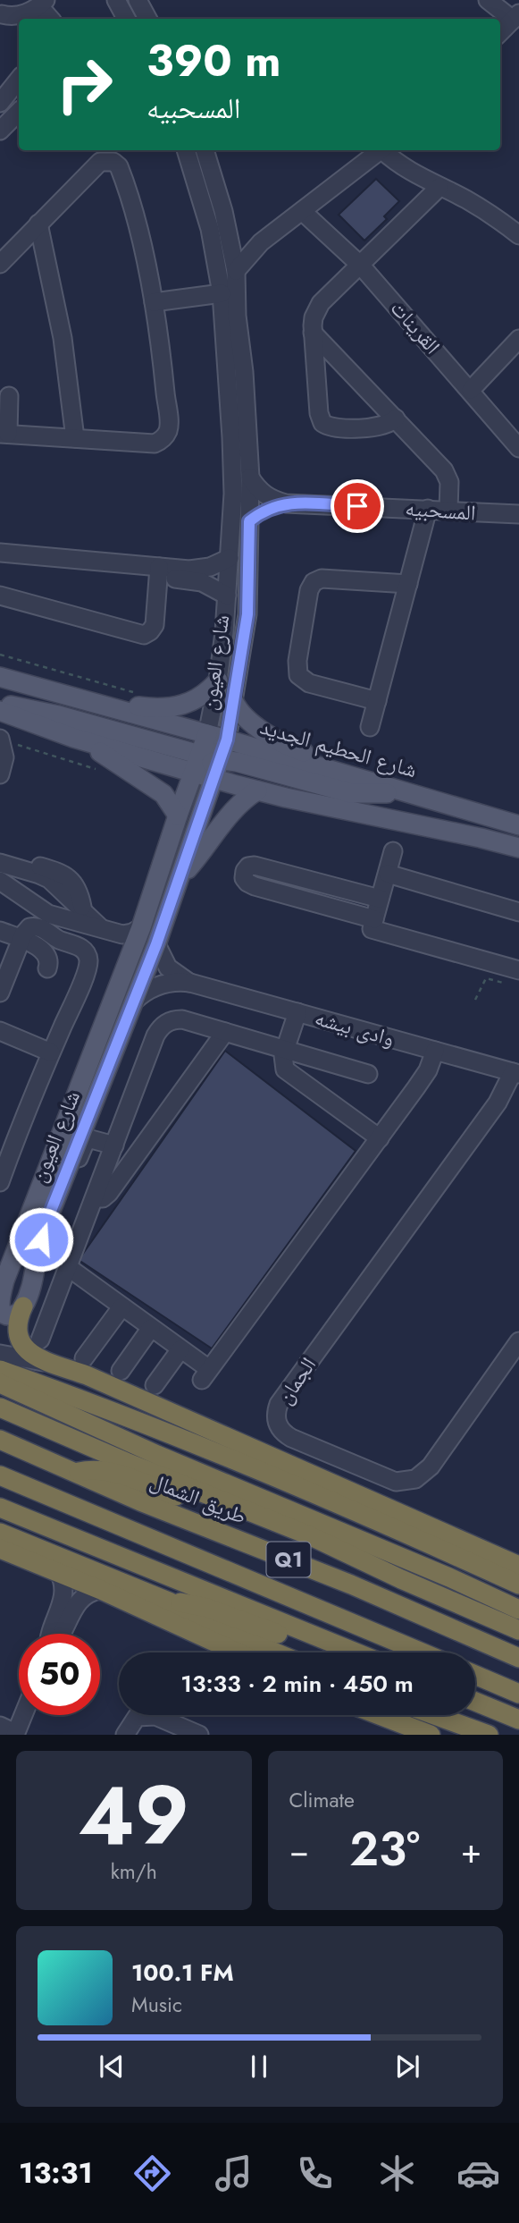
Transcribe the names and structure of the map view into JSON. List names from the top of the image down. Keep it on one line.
{"streets":{"highway":["طريق الشمال","Q1"],"main road":["شارع العيون","شارع الحطيم الجديد"],"street":["القرينات","المسحبيه","وادى بيشه","الجمان"]},"crossings":[["المسحبيه","شارع العيون"],["شارع العيون","شارع الحطيم الجديد"],["شارع العيون","وادى بيشه"],["وادى بيشه","الجمان"]],"page":{"turn":["390 m","المسحبيه"],"limit":"50","trip":"13:33 · 2 min · 450 m","tile":[["49","km/h"],"Climate"],"heat":["−","23°","+"],"song":["100.1 FM","Music"],"tabs":"13:31"}}
